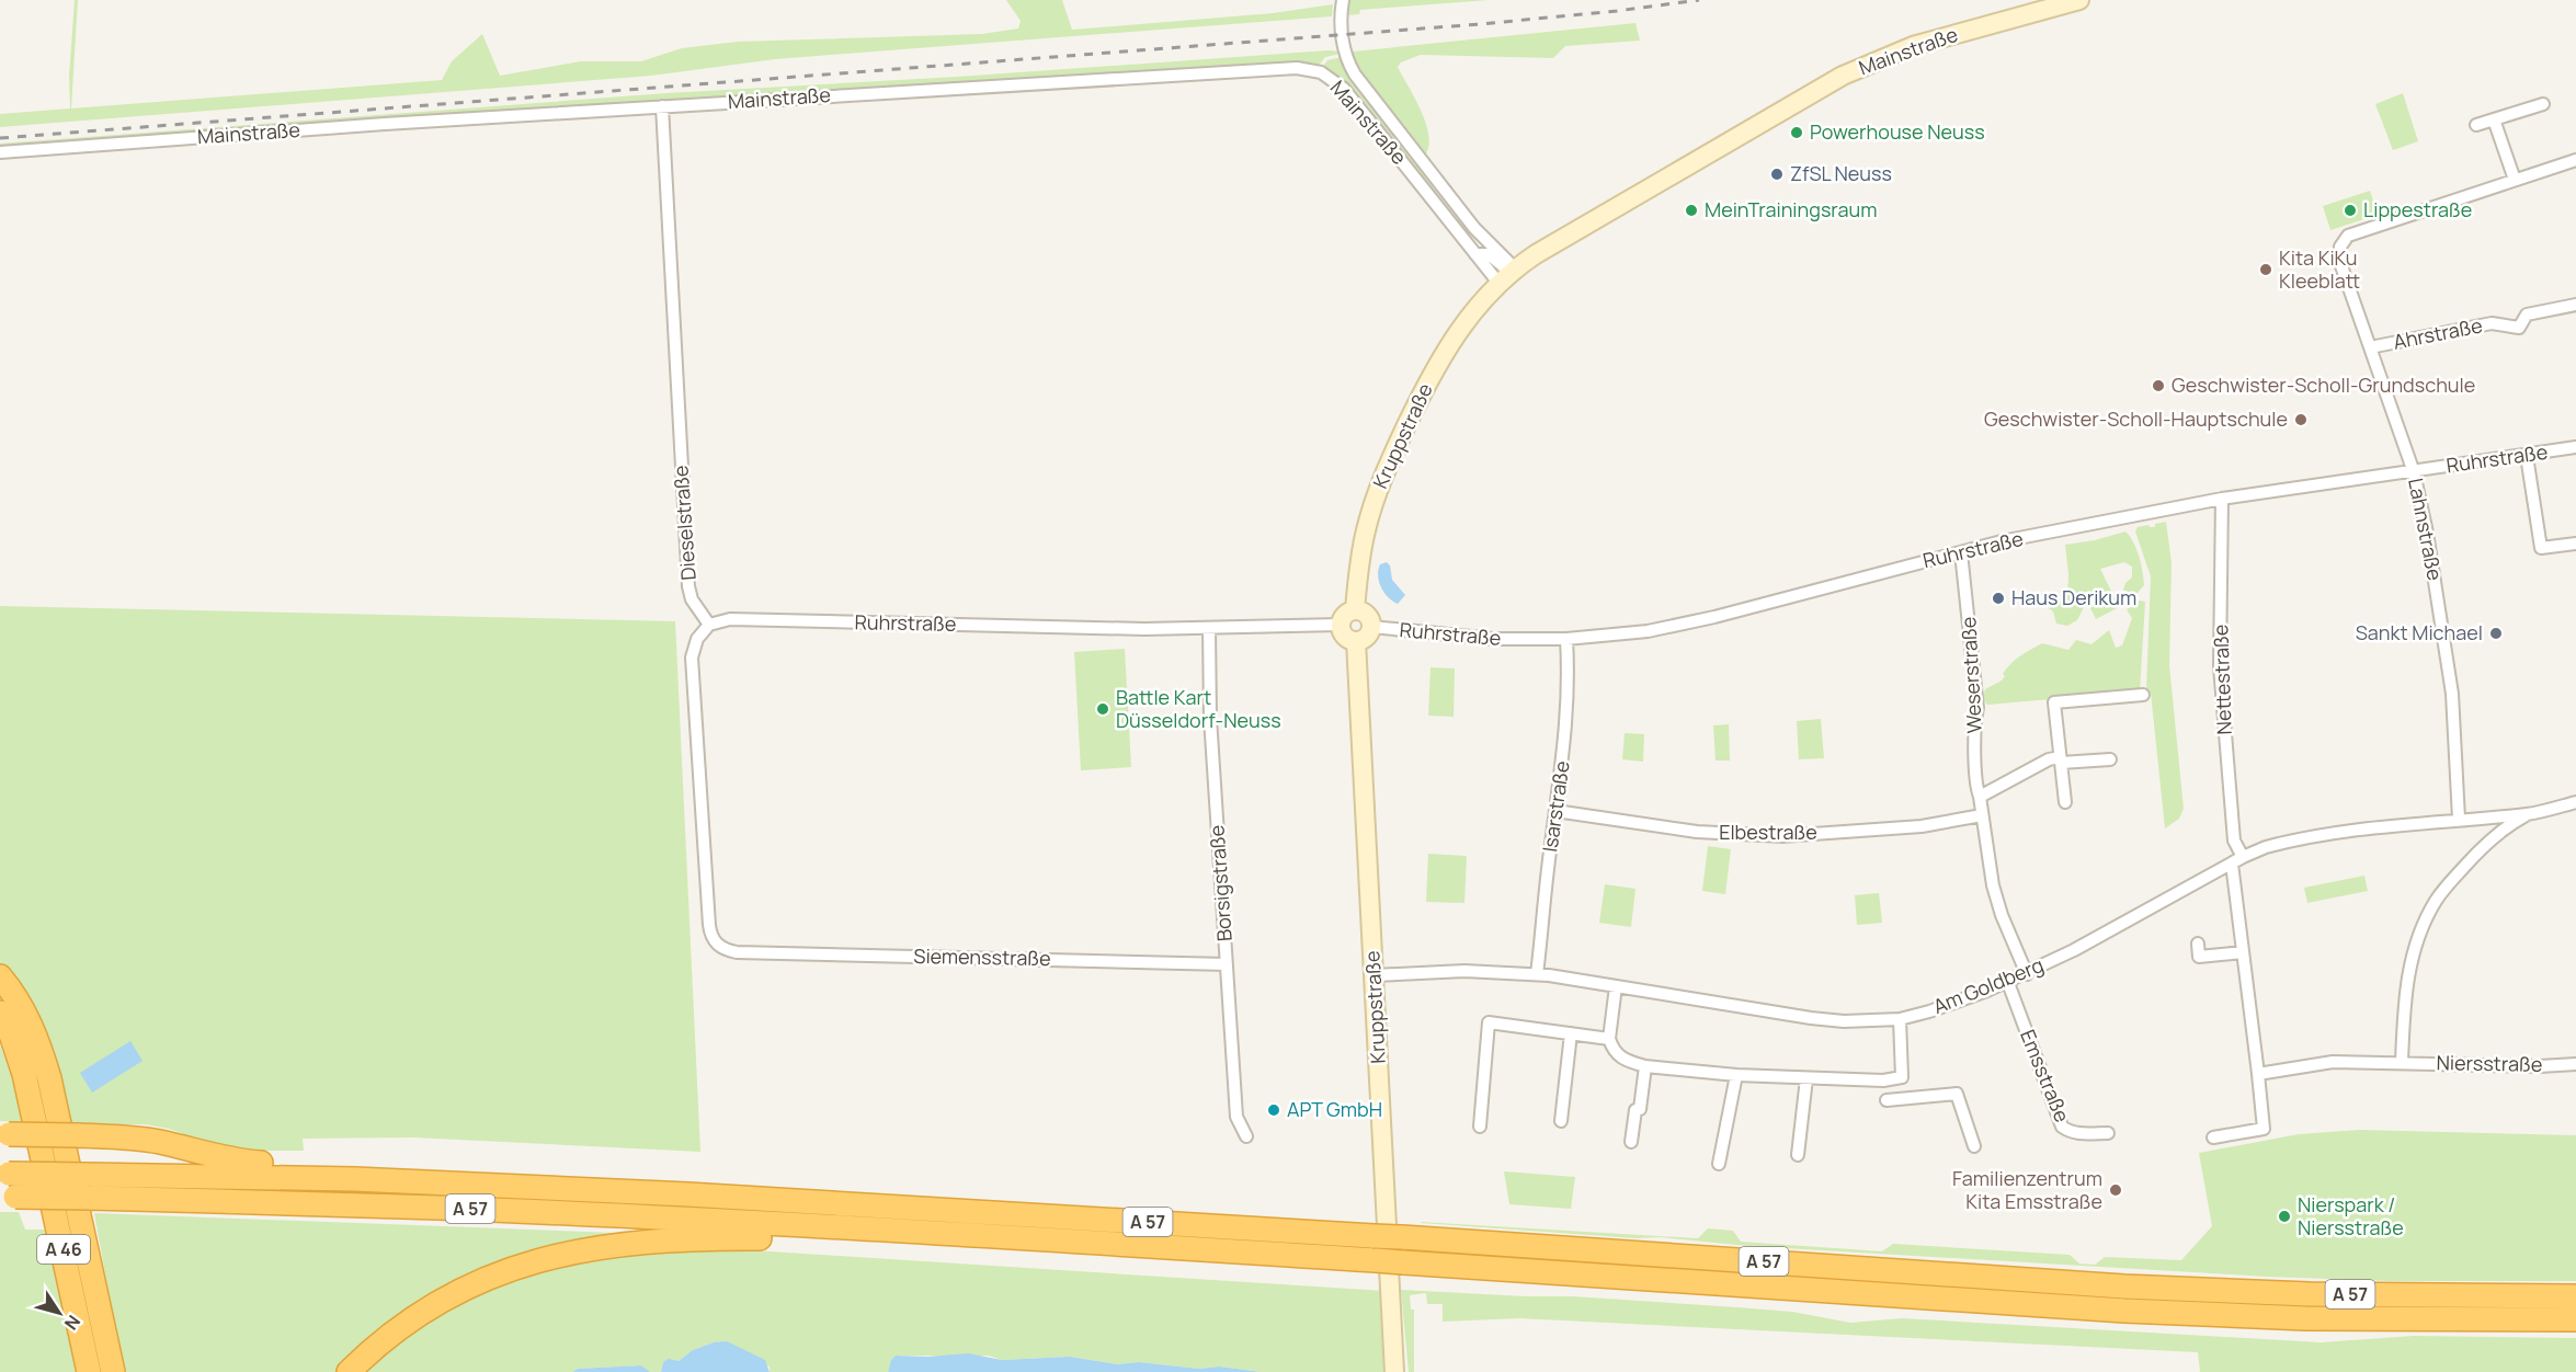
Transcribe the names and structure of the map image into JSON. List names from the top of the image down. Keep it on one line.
{"streets":{"highway":["A 57","A 46"],"street":["Mainstraße","Ahrstraße","Kruppstraße","Ruhrstraße","Dieselstraße","Lahnstraße","Weserstraße","Nettestraße","Isarstraße","Elbestraße","Borsigstraße","Siemensstraße","Am Goldberg","Niersstraße","Emsstraße"]},"crossings":[["Mainstraße","Kruppstraße"],["Mainstraße","Dieselstraße"],["Ahrstraße","Lahnstraße"],["Kruppstraße","Ruhrstraße"],["Kruppstraße","Am Goldberg"],["Ruhrstraße","Dieselstraße"],["Ruhrstraße","Lahnstraße"],["Ruhrstraße","Weserstraße"],["Ruhrstraße","Nettestraße"],["Ruhrstraße","Isarstraße"],["Ruhrstraße","Borsigstraße"],["Ruhrstraße","Siemensstraße"],["Dieselstraße","Siemensstraße"],["Lahnstraße","Am Goldberg"],["Weserstraße","Elbestraße"],["Weserstraße","Am Goldberg"],["Nettestraße","Am Goldberg"],["Isarstraße","Elbestraße"],["Isarstraße","Am Goldberg"],["Borsigstraße","Siemensstraße"],["Am Goldberg","Emsstraße"]],"places":["Powerhouse Neuss","ZfSL Neuss","MeinTrainingsraum","Lippestraße","Kita KiKu Kleeblatt","Geschwister-Scholl-Grundschule","Geschwister-Scholl-Hauptschule","Haus Derikum","Sankt Michael","Battle Kart Düsseldorf-Neuss","APT GmbH","Familienzentrum Kita Emsstraße","Nierspark / Niersstraße"],"north":"bottom right"}
